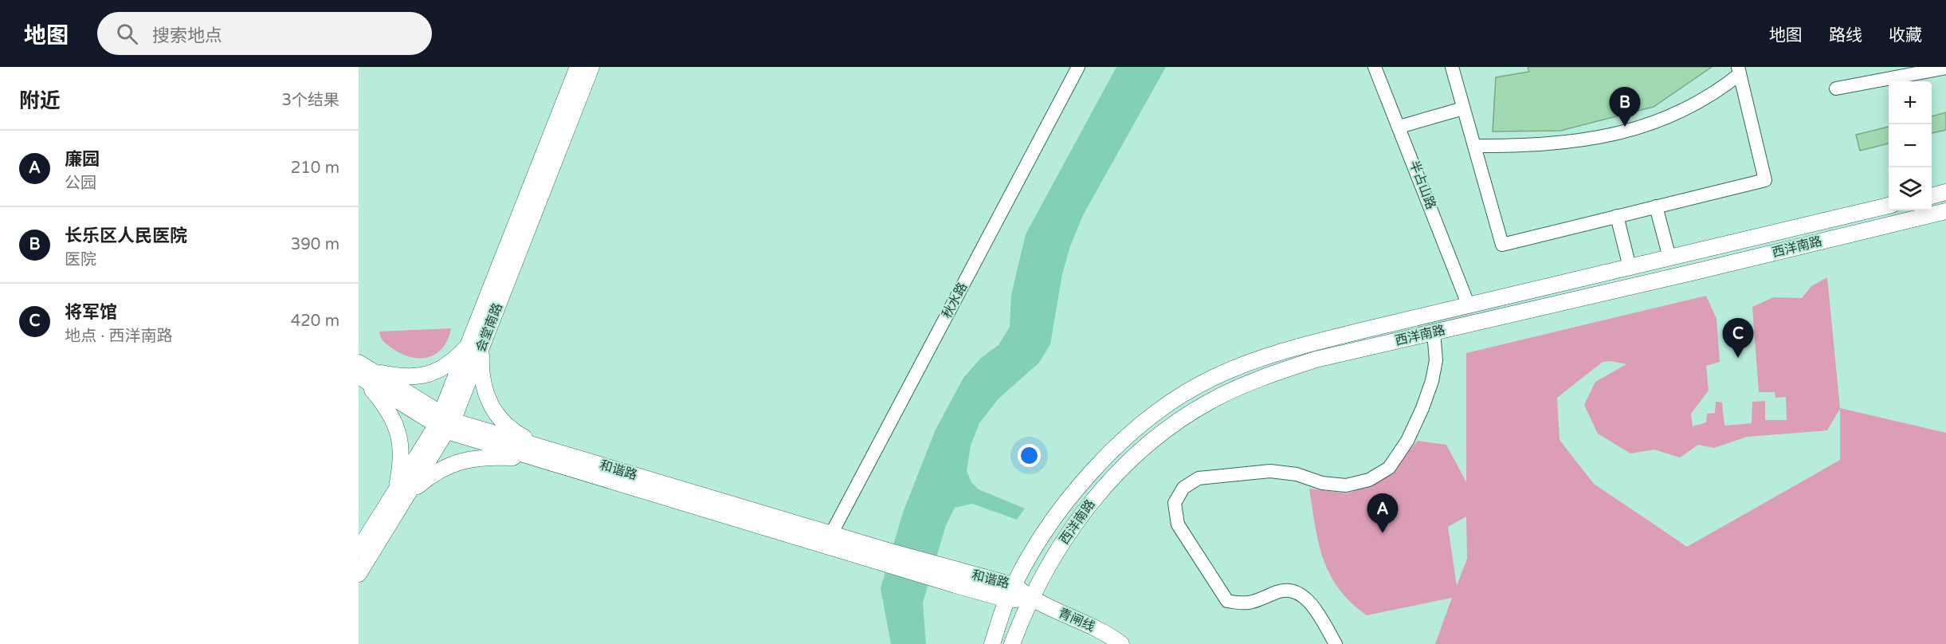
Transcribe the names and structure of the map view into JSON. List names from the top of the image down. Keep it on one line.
{"streets":{"main road":["西洋南路","会堂南路","和谐路","青闸线"],"street":["半占山路","秋水路"]},"crossings":[["半占山路","西洋南路"],["西洋南路","和谐路"],["西洋南路","青闸线"],["秋水路","和谐路"],["会堂南路","和谐路"],["和谐路","青闸线"]],"page":{"header":"地图","search":"搜索地点","nav":["地图","路线","收藏"],"heading":["附近","3个结果"],"map_buttons":["+","−"],"pins":["B","C","A"],"list":[{"mark":"A","name":"廉园","note":"公园","value":"210 m"},{"mark":"B","name":"长乐区人民医院","note":"医院","value":"390 m"},{"mark":"C","name":"将军馆","note":"地点 · 西洋南路","value":"420 m"}]}}
